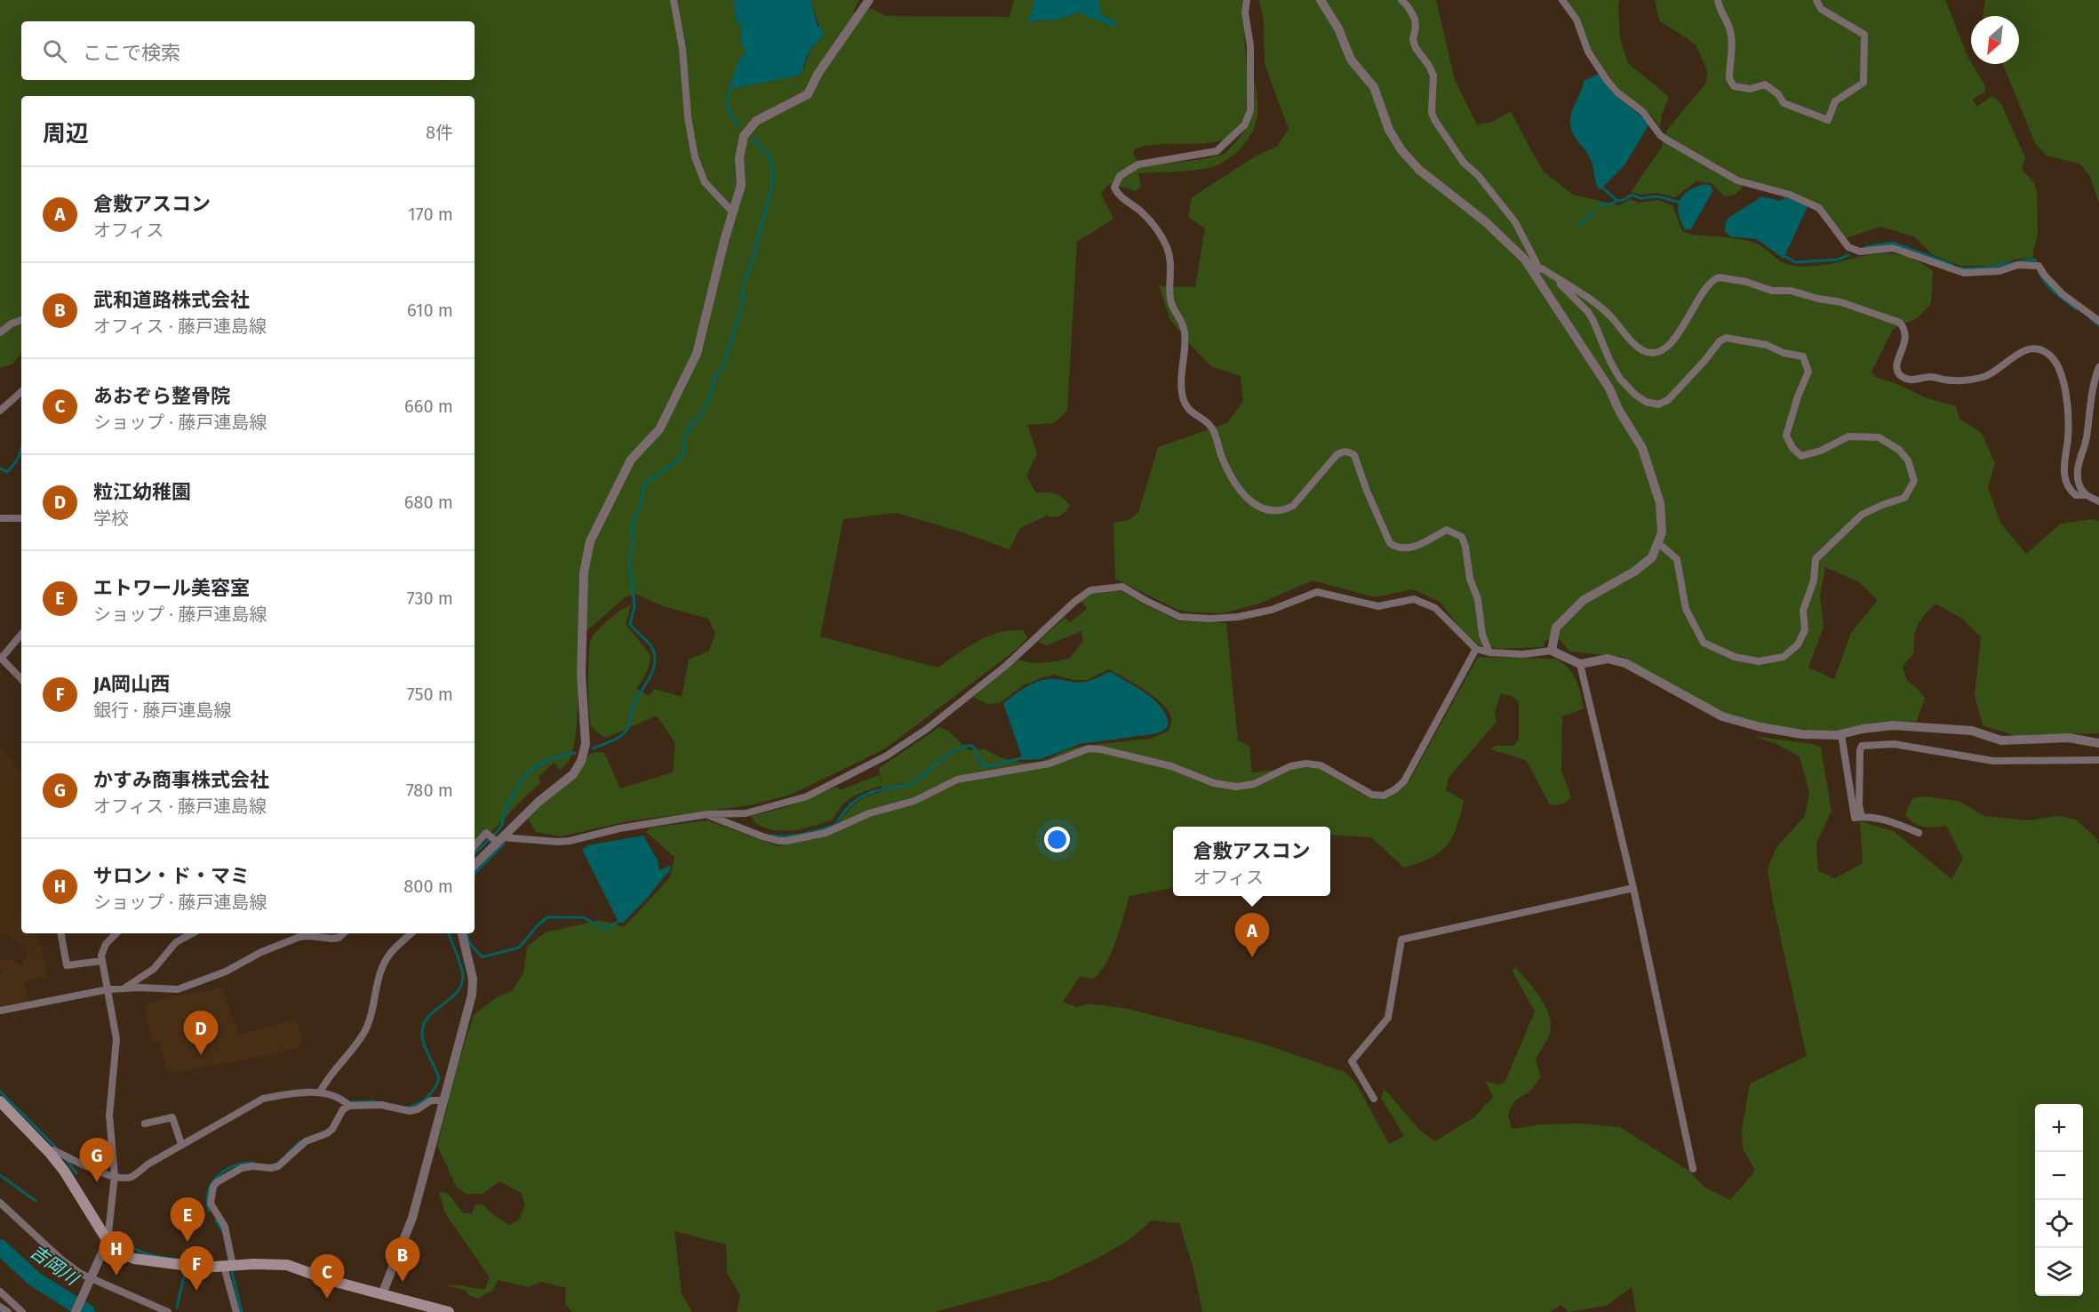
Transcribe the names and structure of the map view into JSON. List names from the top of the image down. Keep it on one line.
{"water":["吉岡川"],"north":"bottom left","page":{"search":"ここで検索","heading":["周辺","8件"],"list":[{"mark":"A","name":"倉敷アスコン","note":"オフィス","value":"170 m"},{"mark":"B","name":"武和道路株式会社","note":"オフィス · 藤戸連島線","value":"610 m"},{"mark":"C","name":"あおぞら整骨院","note":"ショップ · 藤戸連島線","value":"660 m"},{"mark":"D","name":"粒江幼稚園","note":"学校","value":"680 m"},{"mark":"E","name":"エトワール美容室","note":"ショップ · 藤戸連島線","value":"730 m"},{"mark":"F","name":"JA岡山西","note":"銀行 · 藤戸連島線","value":"750 m"},{"mark":"G","name":"かすみ商事株式会社","note":"オフィス · 藤戸連島線","value":"780 m"},{"mark":"H","name":"サロン・ド・マミ","note":"ショップ · 藤戸連島線","value":"800 m"}],"popup":["倉敷アスコン","オフィス"],"pins":["A","D","G","E","H","B","F","C"],"map_buttons":["+","−"]}}
